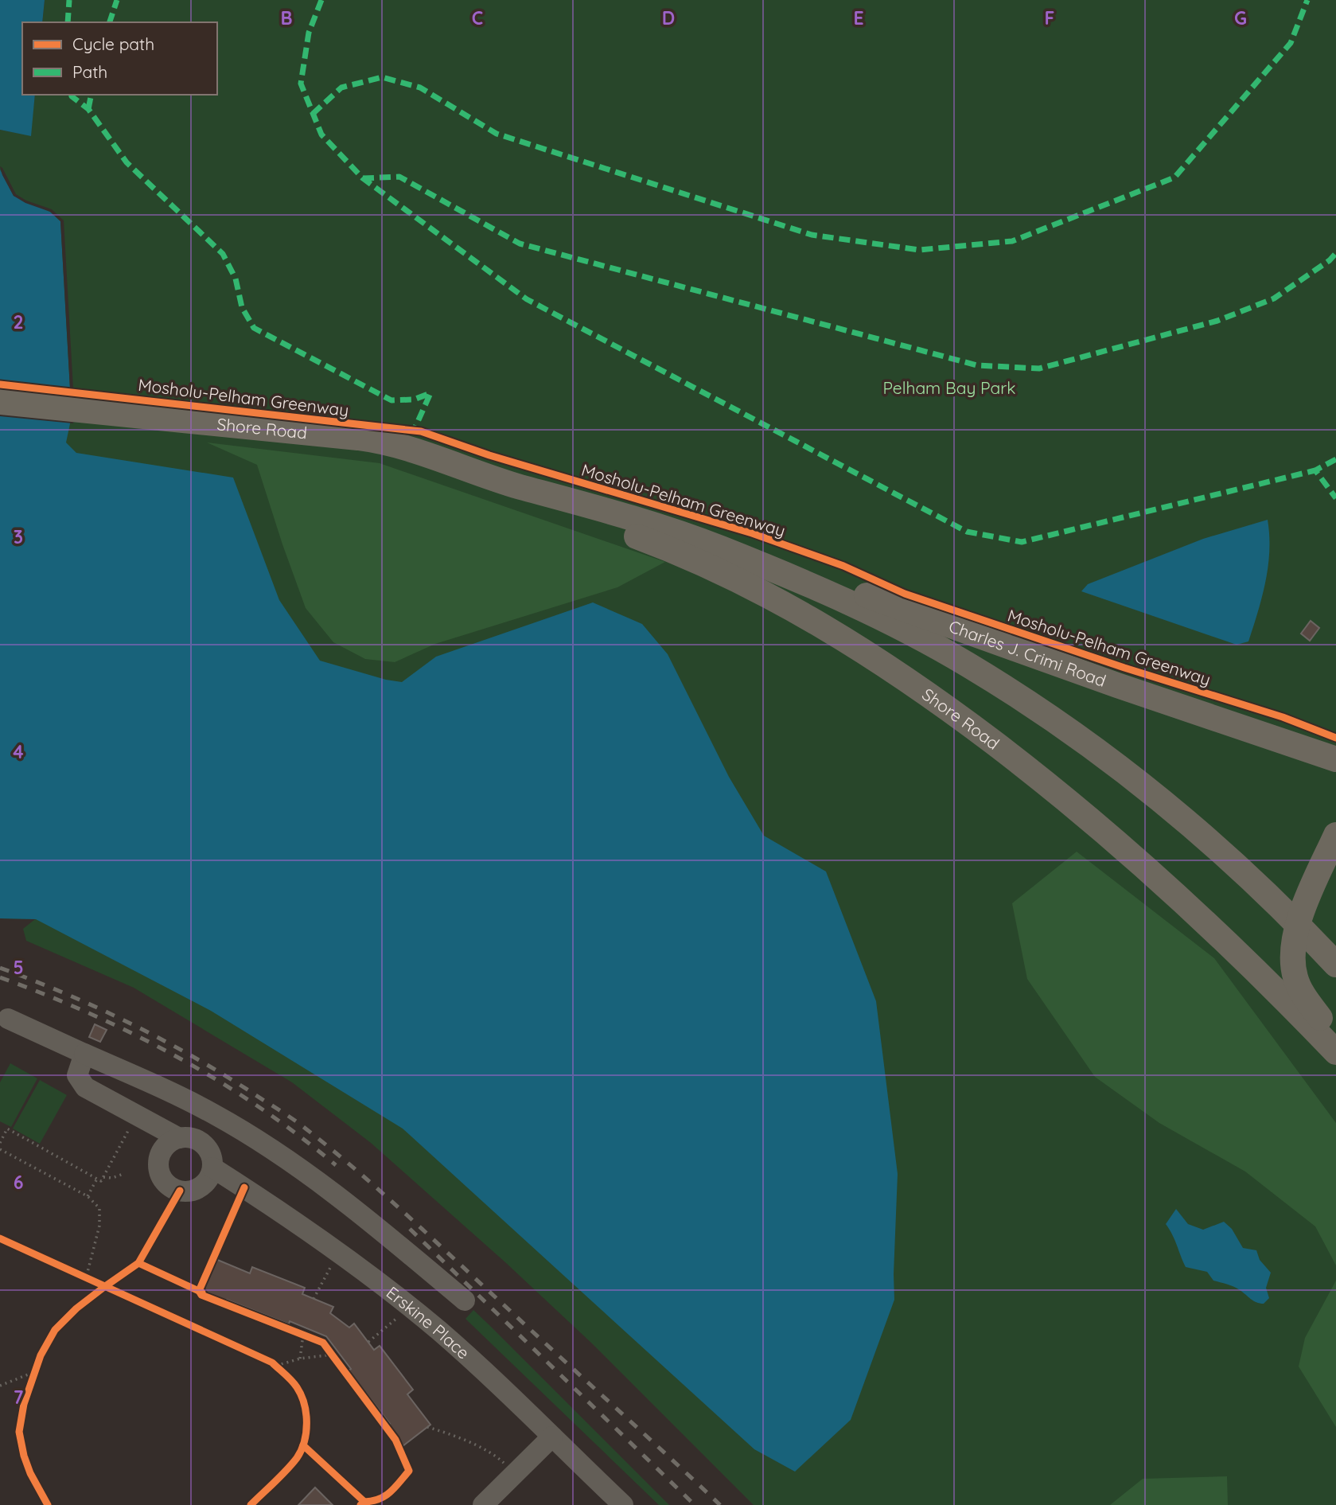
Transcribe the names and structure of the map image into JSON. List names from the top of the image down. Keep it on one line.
{"streets":{"main road":["Shore Road","Charles J. Crimi Road"],"street":["Erskine Place"],"cycle path":["Mosholu-Pelham Greenway"]},"crossings":[["Shore Road","Charles J. Crimi Road"]],"parks":["Pelham Bay Park"],"legend":["Cycle path","Path"],"grid":{"columns":["B","C","D","E","F","G"],"rows":["2","3","4","5","6","7"]}}
